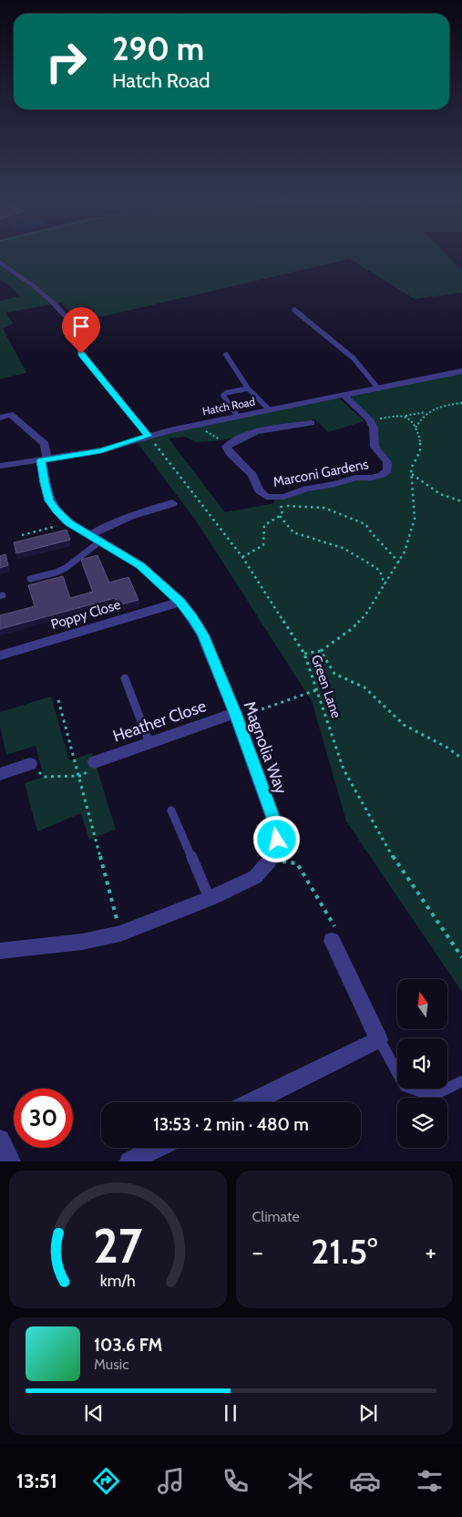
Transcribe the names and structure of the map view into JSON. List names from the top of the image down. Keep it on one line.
{"streets":{"street":["Hatch Road","Marconi Gardens","Poppy Close","Heather Close","Magnolia Way"],"path":["Green Lane"]},"crossings":[["Hatch Road","Green Lane"],["Hatch Road","Magnolia Way"],["Poppy Close","Magnolia Way"],["Heather Close","Magnolia Way"]],"north":"top","page":{"turn":["290 m","Hatch Road"],"limit":"30","trip":"13:53 · 2 min · 480 m","tile":"Climate","heat":["−","21.5°","+"],"song":["103.6 FM","Music"],"tabs":"13:51","gauge":["27","km/h"]}}
